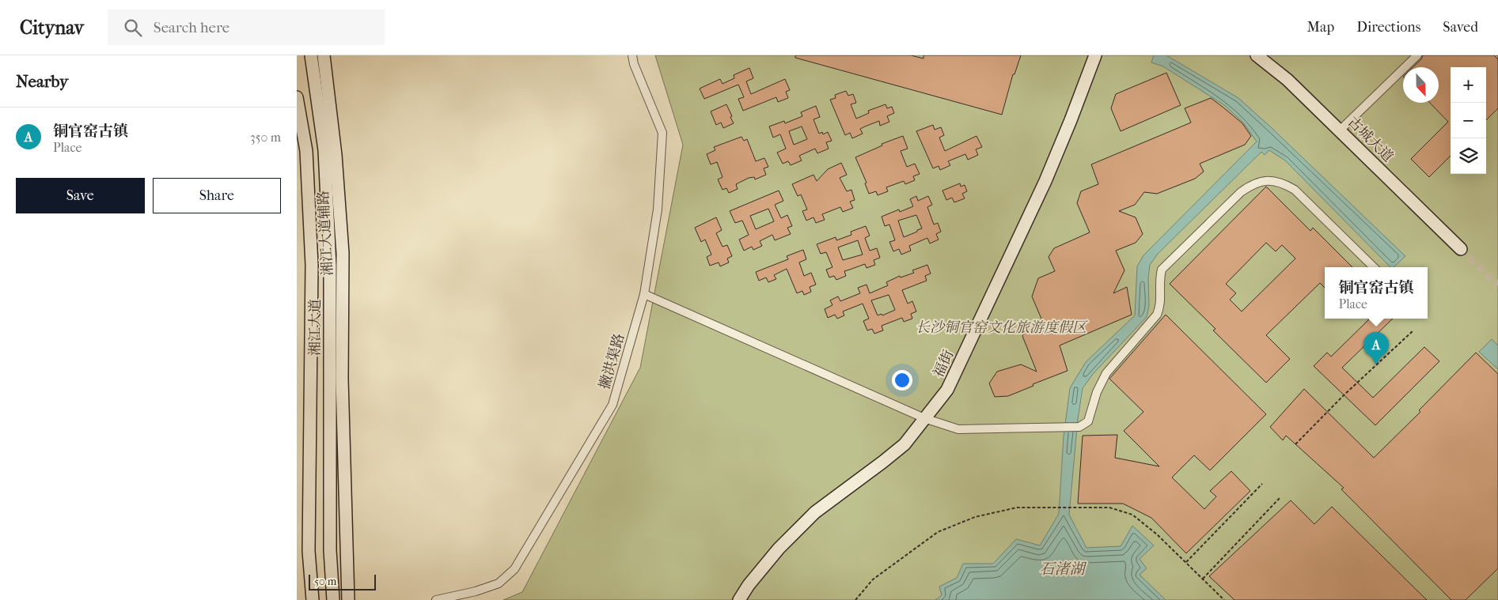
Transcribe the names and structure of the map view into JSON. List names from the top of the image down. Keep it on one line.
{"streets":{"street":["古城大道","湘江大道辅路","湘江大道","撇洪渠路","福街"]},"water":["石渚湖"],"parks":["长沙铜官窑文化旅游度假区"],"scale_bar":"50 m","north":"bottom","page":{"header":"Citynav","search":"Search here","nav":["Map","Directions","Saved"],"heading":"Nearby","map_buttons":["+","−"],"list":[{"mark":"A","name":"铜官窑古镇","note":"Place","value":"350 m"}],"buttons":["Save","Share"],"popup":["铜官窑古镇","Place"],"pins":"A","scale":"50 m"}}
